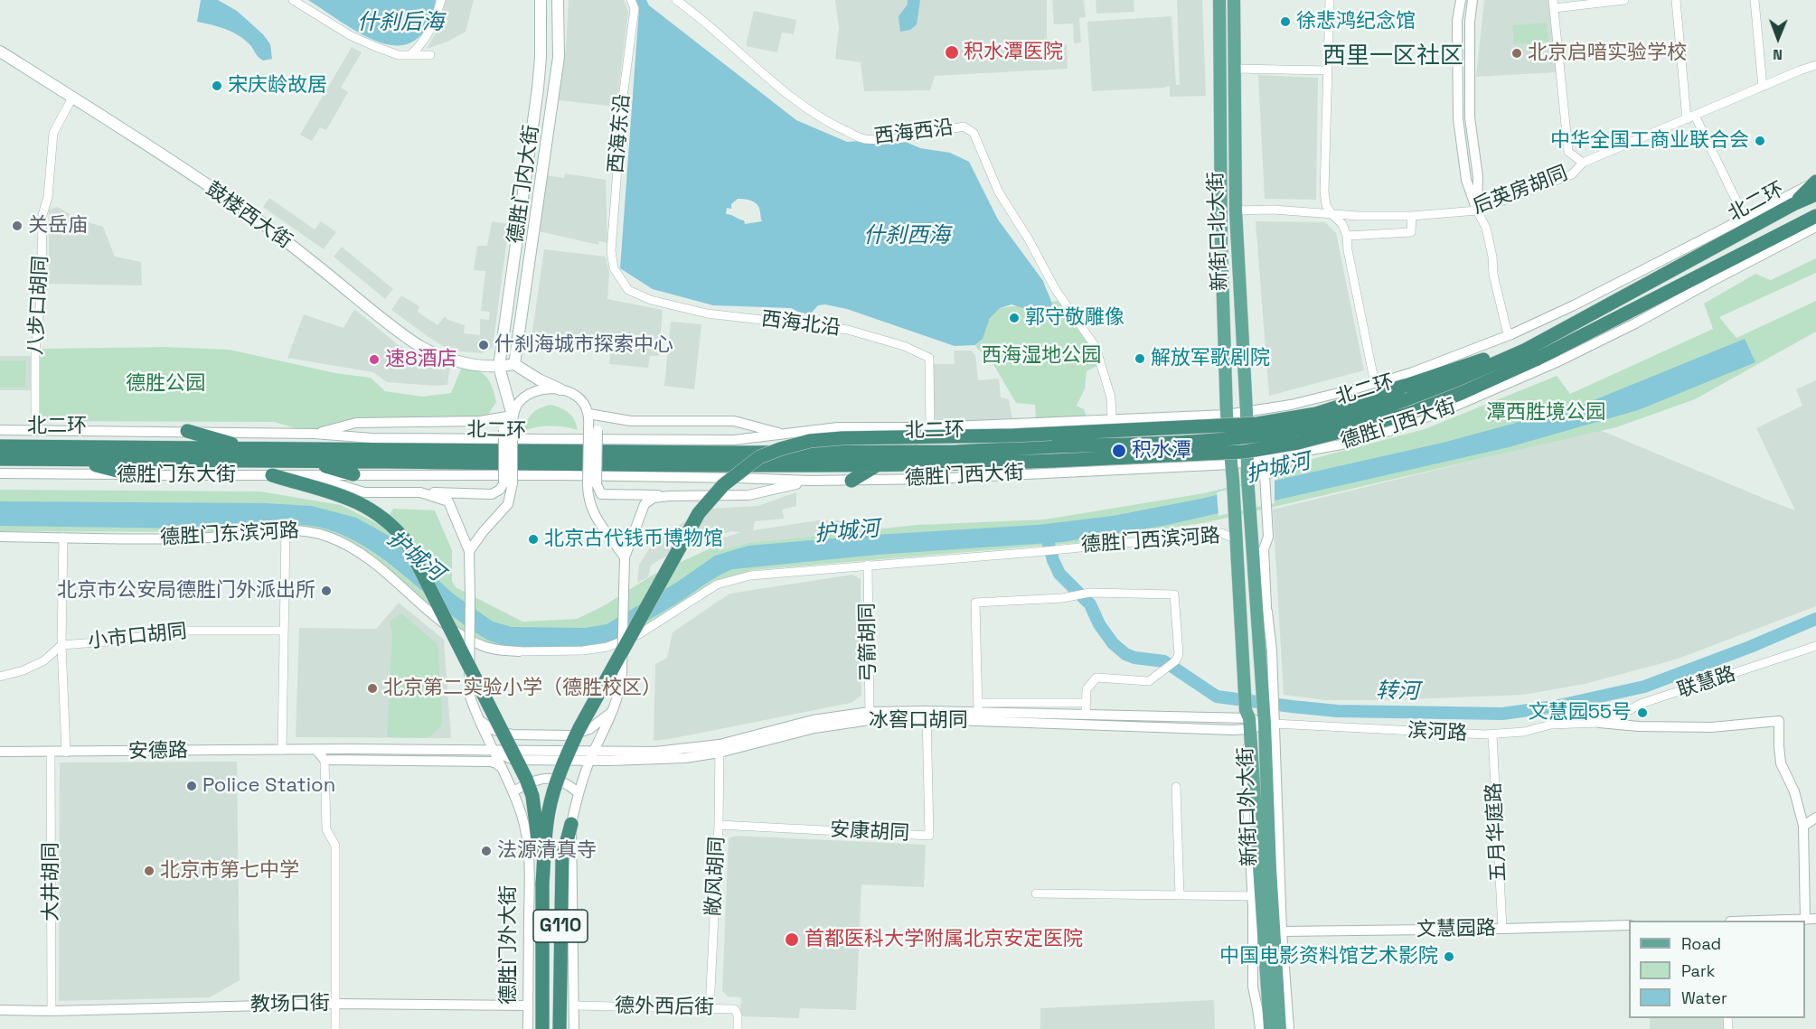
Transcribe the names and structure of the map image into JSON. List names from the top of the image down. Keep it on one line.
{"streets":{"highway":["北二环","G110","德胜门外大街"],"main road":["德胜门内大街","鼓楼西大街","新街口北大街","新街口外大街"],"street":["西海西沿","西海东沿","后英房胡同","八步口胡同","西海北沿","德胜门西大街","德胜门东大街","德胜门东滨河路","德胜门西滨河路","小市口胡同","弓箭胡同","联慧路","冰窖口胡同","滨河路","安德路","安康胡同","五月华庭路","敞风胡同","大井胡同","文慧园路","教场口街","德外西后街"]},"crossings":[["西海西沿","德胜门西大街"],["西海东沿","西海北沿"],["德胜门内大街","鼓楼西大街"],["后英房胡同","新街口北大街"],["北二环","德胜门西大街"],["北二环","德胜门东大街"],["鼓楼西大街","八步口胡同"],["新街口北大街","德胜门西大街"],["新街口北大街","新街口外大街"],["西海北沿","德胜门西大街"],["德胜门西大街","新街口外大街"],["德胜门东滨河路","德胜门西滨河路"],["德胜门西滨河路","弓箭胡同"],["德胜门西滨河路","新街口外大街"],["弓箭胡同","冰窖口胡同"],["联慧路","滨河路"],["冰窖口胡同","安德路"],["冰窖口胡同","新街口外大街"],["冰窖口胡同","安康胡同"],["冰窖口胡同","敞风胡同"],["冰窖口胡同","德胜门外大街"],["滨河路","新街口外大街"],["滨河路","五月华庭路"],["安德路","大井胡同"],["安德路","德胜门外大街"],["新街口外大街","文慧园路"],["安康胡同","敞风胡同"],["五月华庭路","文慧园路"],["敞风胡同","德外西后街"],["大井胡同","教场口街"],["德胜门外大街","教场口街"]],"districts":["西里一区社区"],"water":["什刹后海","什刹西海","护城河","转河"],"parks":["西海湿地公园","德胜公园","潭西胜境公园"],"places":["徐悲鸿纪念馆","积水潭医院","北京启喑实验学校","宋庆龄故居","中华全国工商业联合会","关岳庙","郭守敬雕像","什刹海城市探索中心","解放军歌剧院","速8酒店","积水潭","北京古代钱币博物馆","北京市公安局德胜门外派出所","北京第二实验小学（德胜校区）","文慧园55号","Police Station","法源清真寺","北京市第七中学","首都医科大学附属北京安定医院","中国电影资料馆艺术影院"],"legend":["Road","Park","Water"],"north":"bottom"}
